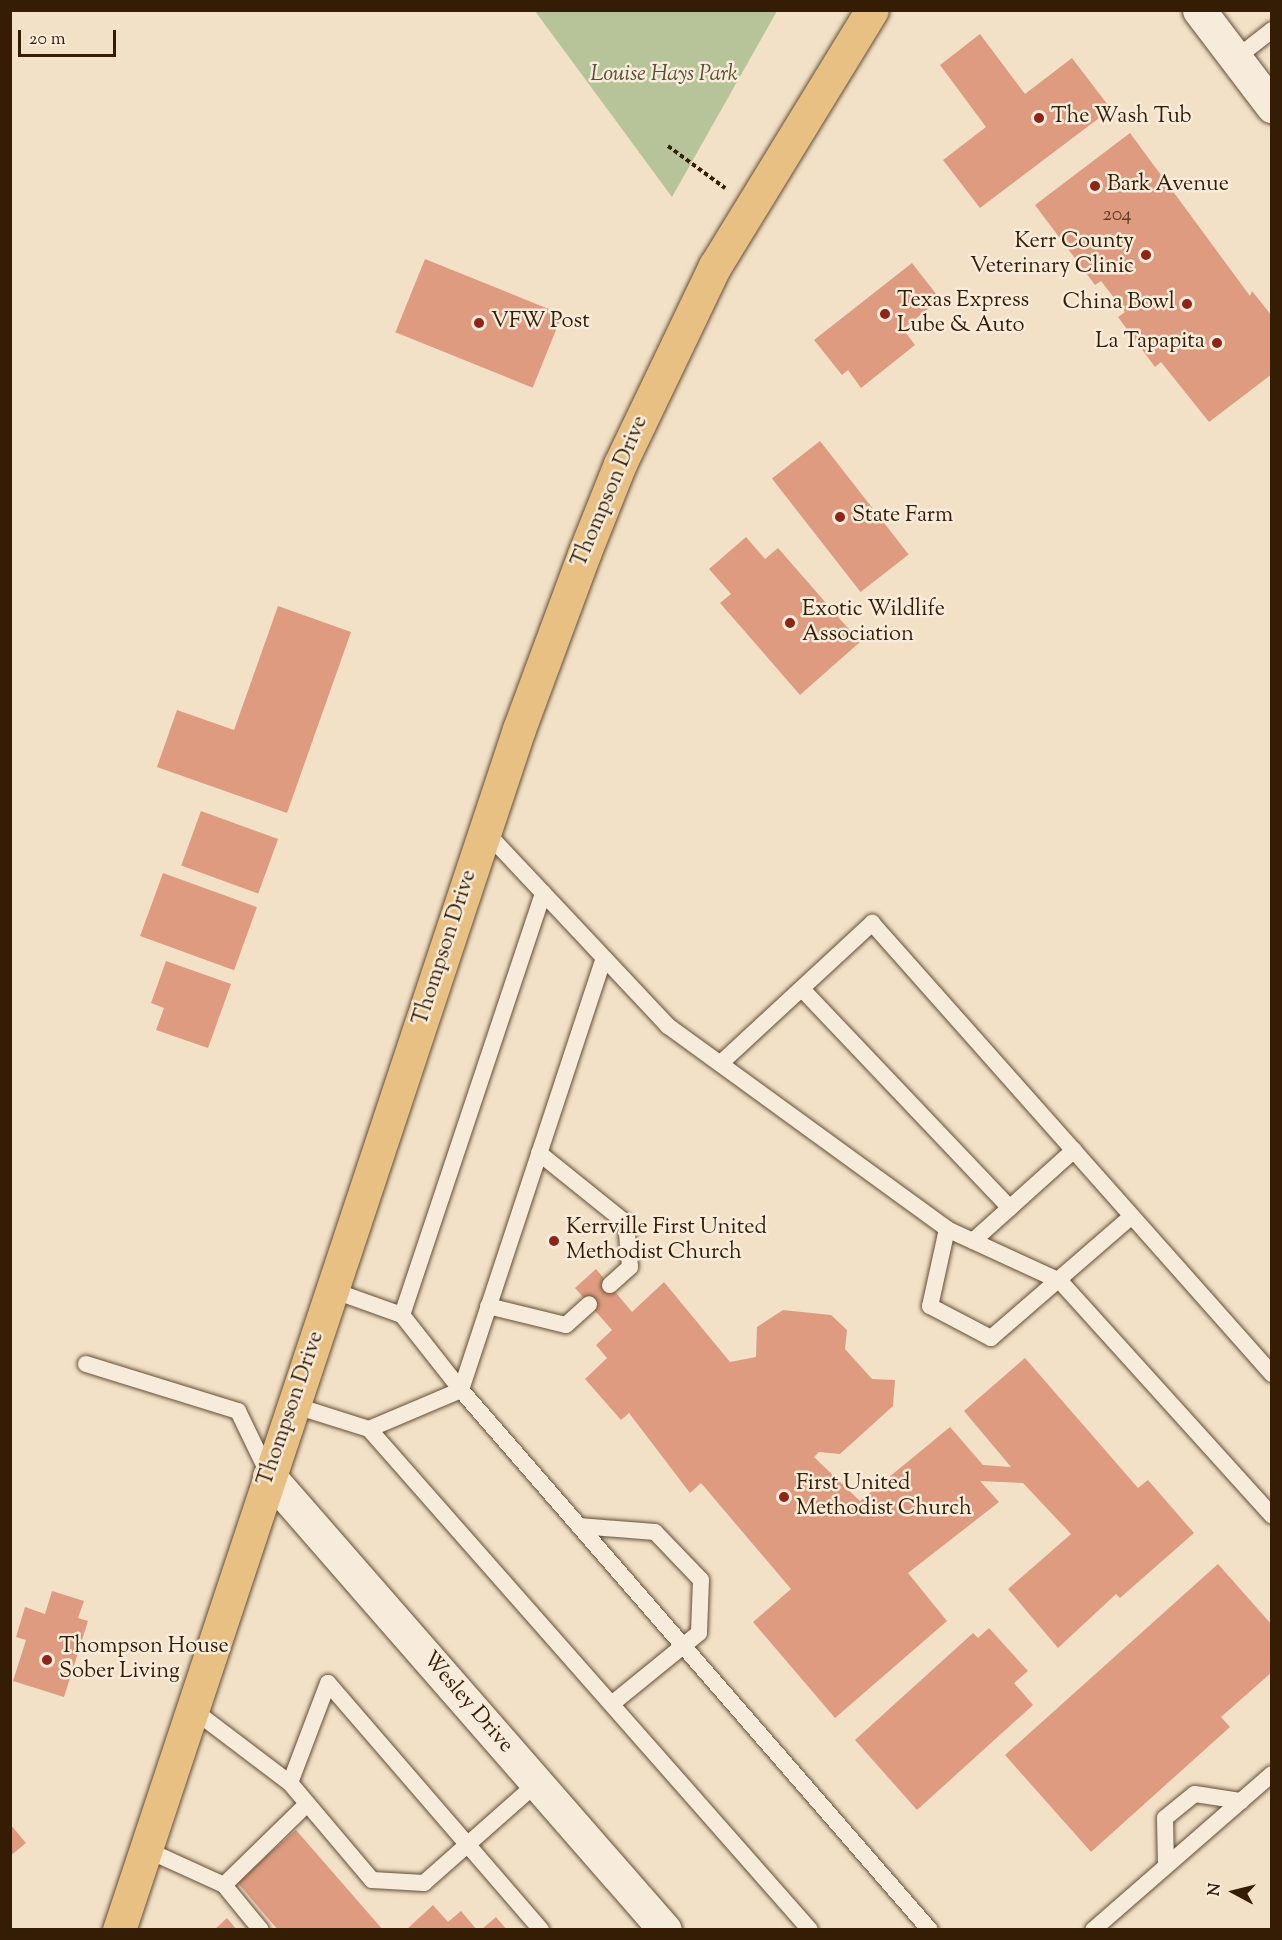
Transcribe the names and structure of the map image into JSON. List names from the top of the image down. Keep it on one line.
{"streets":{"main road":["Thompson Drive"],"street":["Wesley Drive"]},"crossings":[["Thompson Drive","Wesley Drive"]],"parks":["Louise Hays Park"],"places":["The Wash Tub","Bark Avenue","Kerr County Veterinary Clinic","China Bowl","Texas Express Lube & Auto","VFW Post","La Tapapita","State Farm","Exotic Wildlife Association","Kerrville First United Methodist Church","First United Methodist Church","Thompson House Sober Living"],"house_numbers":["204"],"scale_bar":"20 m","north":"left"}
